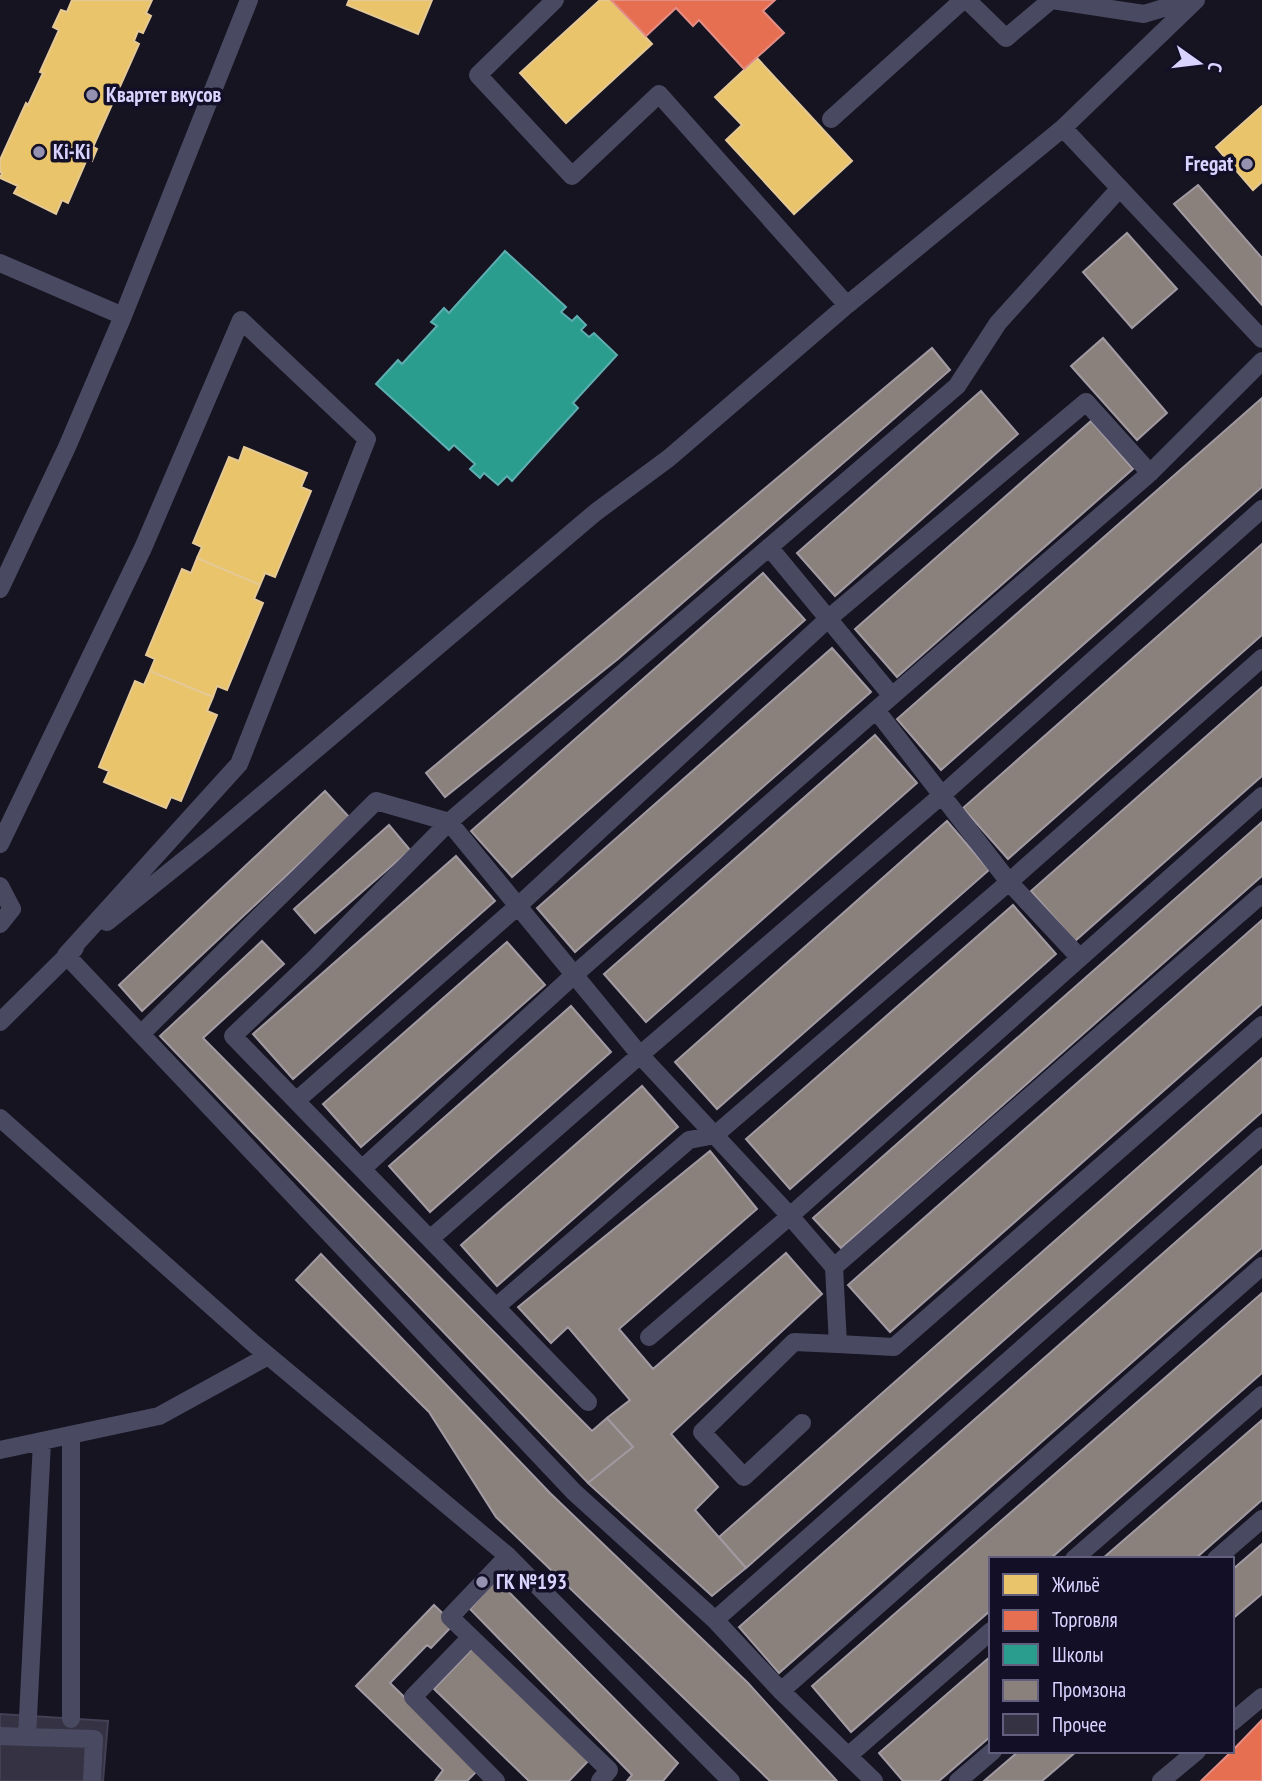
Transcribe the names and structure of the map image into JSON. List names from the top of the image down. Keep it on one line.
{"places":["Квартет вкусов","Ki-Ki","Fregat","ГК №193"],"legend":["Жильё","Торговля","Школы","Промзона","Прочее"],"north":"right"}
